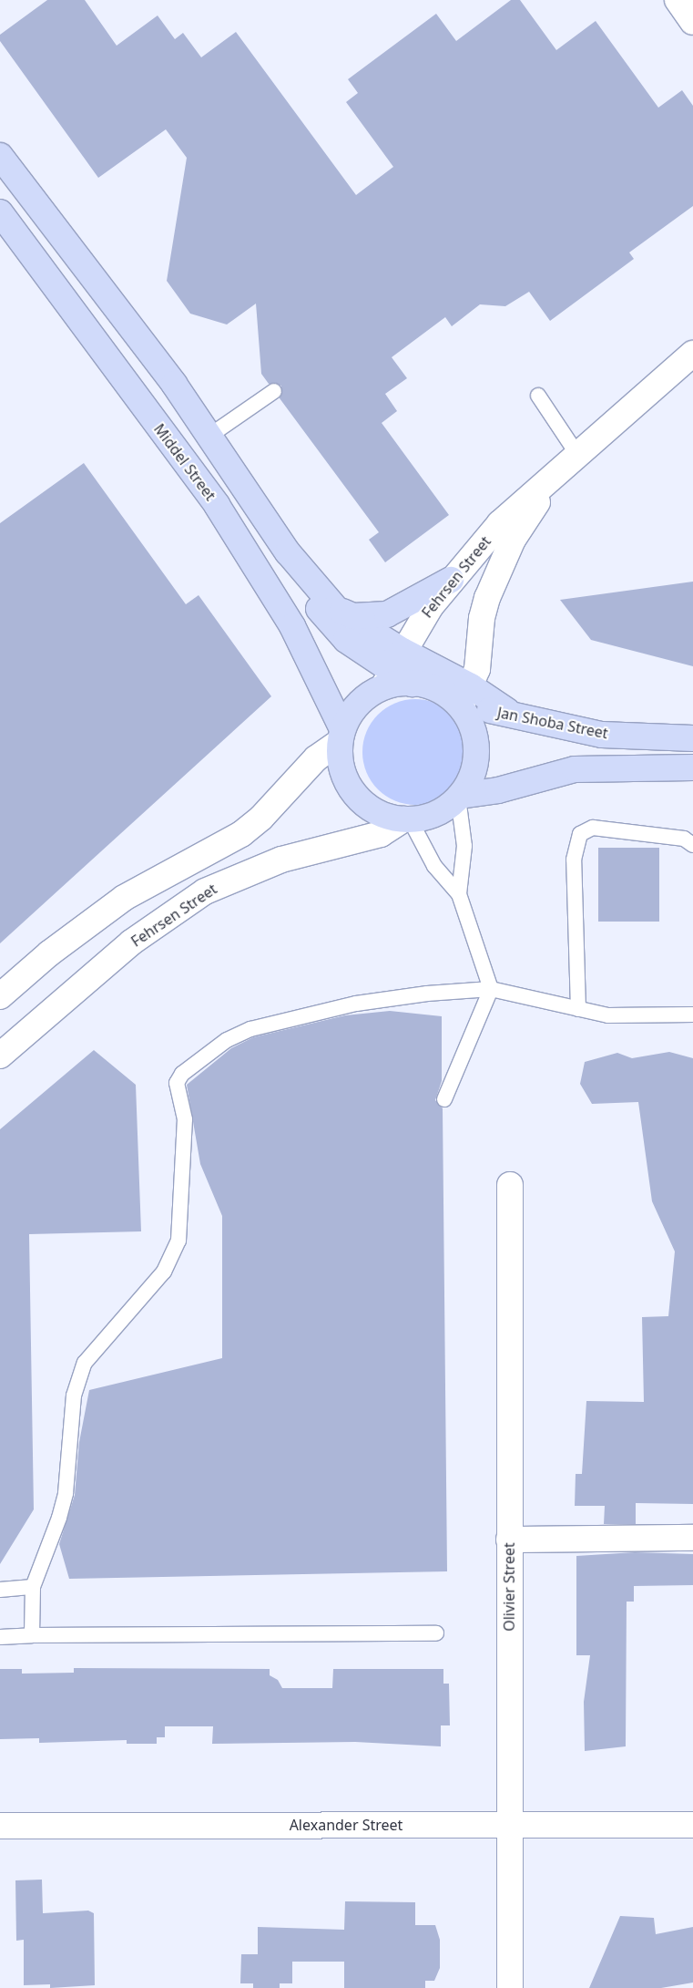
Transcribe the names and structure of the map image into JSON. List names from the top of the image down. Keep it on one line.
{"streets":{"main road":["Middel Street","Jan Shoba Street"],"street":["Fehrsen Street","Olivier Street","Alexander Street"]},"crossings":[["Fehrsen Street","Jan Shoba Street"],["Olivier Street","Alexander Street"]]}
